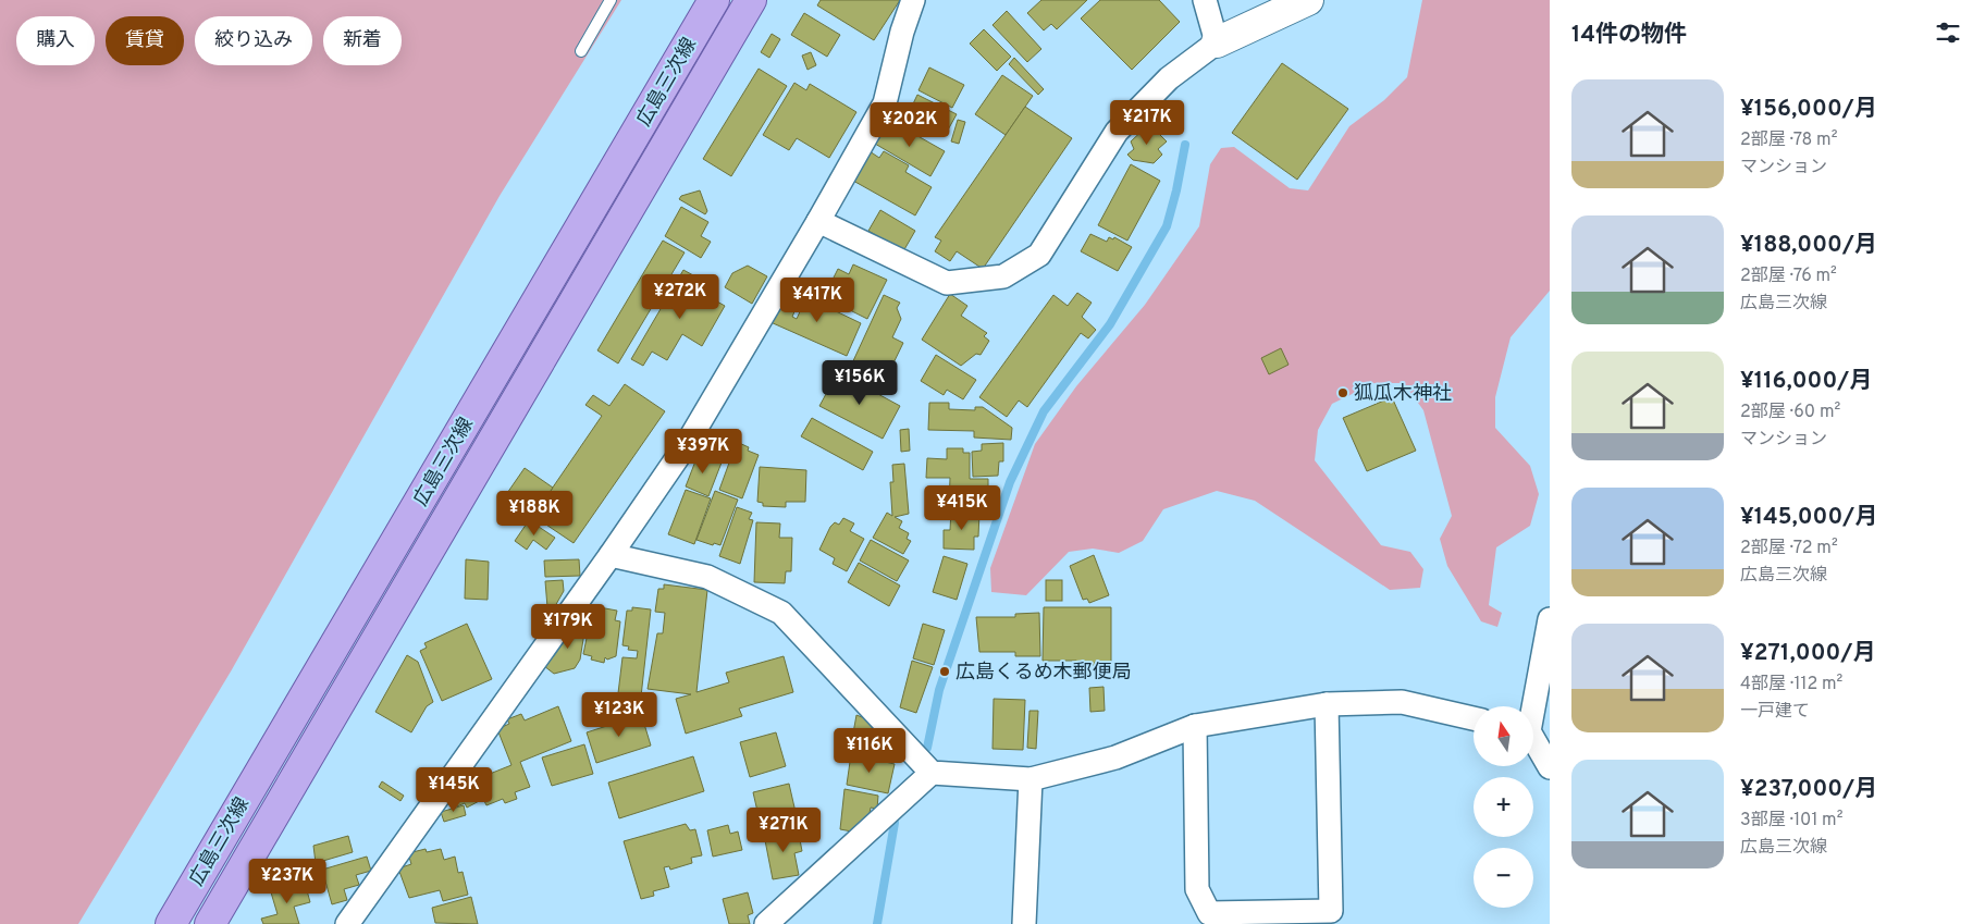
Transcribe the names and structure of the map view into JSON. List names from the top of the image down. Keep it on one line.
{"streets":{"main road":["広島三次線"]},"places":["狐瓜木神社","広島くるめ木郵便局"],"north":"top","page":{"heading":"14件の物件","chip":["購入","賃貸","絞り込み","新着"],"list":[{"name":"¥156,000/月","note":"2部屋 · 78 m² · マンション"},{"name":"¥188,000/月","note":"2部屋 · 76 m² · 広島三次線"},{"name":"¥116,000/月","note":"2部屋 · 60 m² · マンション"},{"name":"¥145,000/月","note":"2部屋 · 72 m² · 広島三次線"},{"name":"¥271,000/月","note":"4部屋 · 112 m² · 一戸建て"},{"name":"¥237,000/月","note":"3部屋 · 101 m² · 広島三次線"}],"price":["¥217K","¥202K","¥272K","¥417K","¥156K","¥397K","¥415K","¥188K","¥179K","¥123K","¥116K","¥145K","¥271K","¥237K"],"map_buttons":["+","−"]}}
